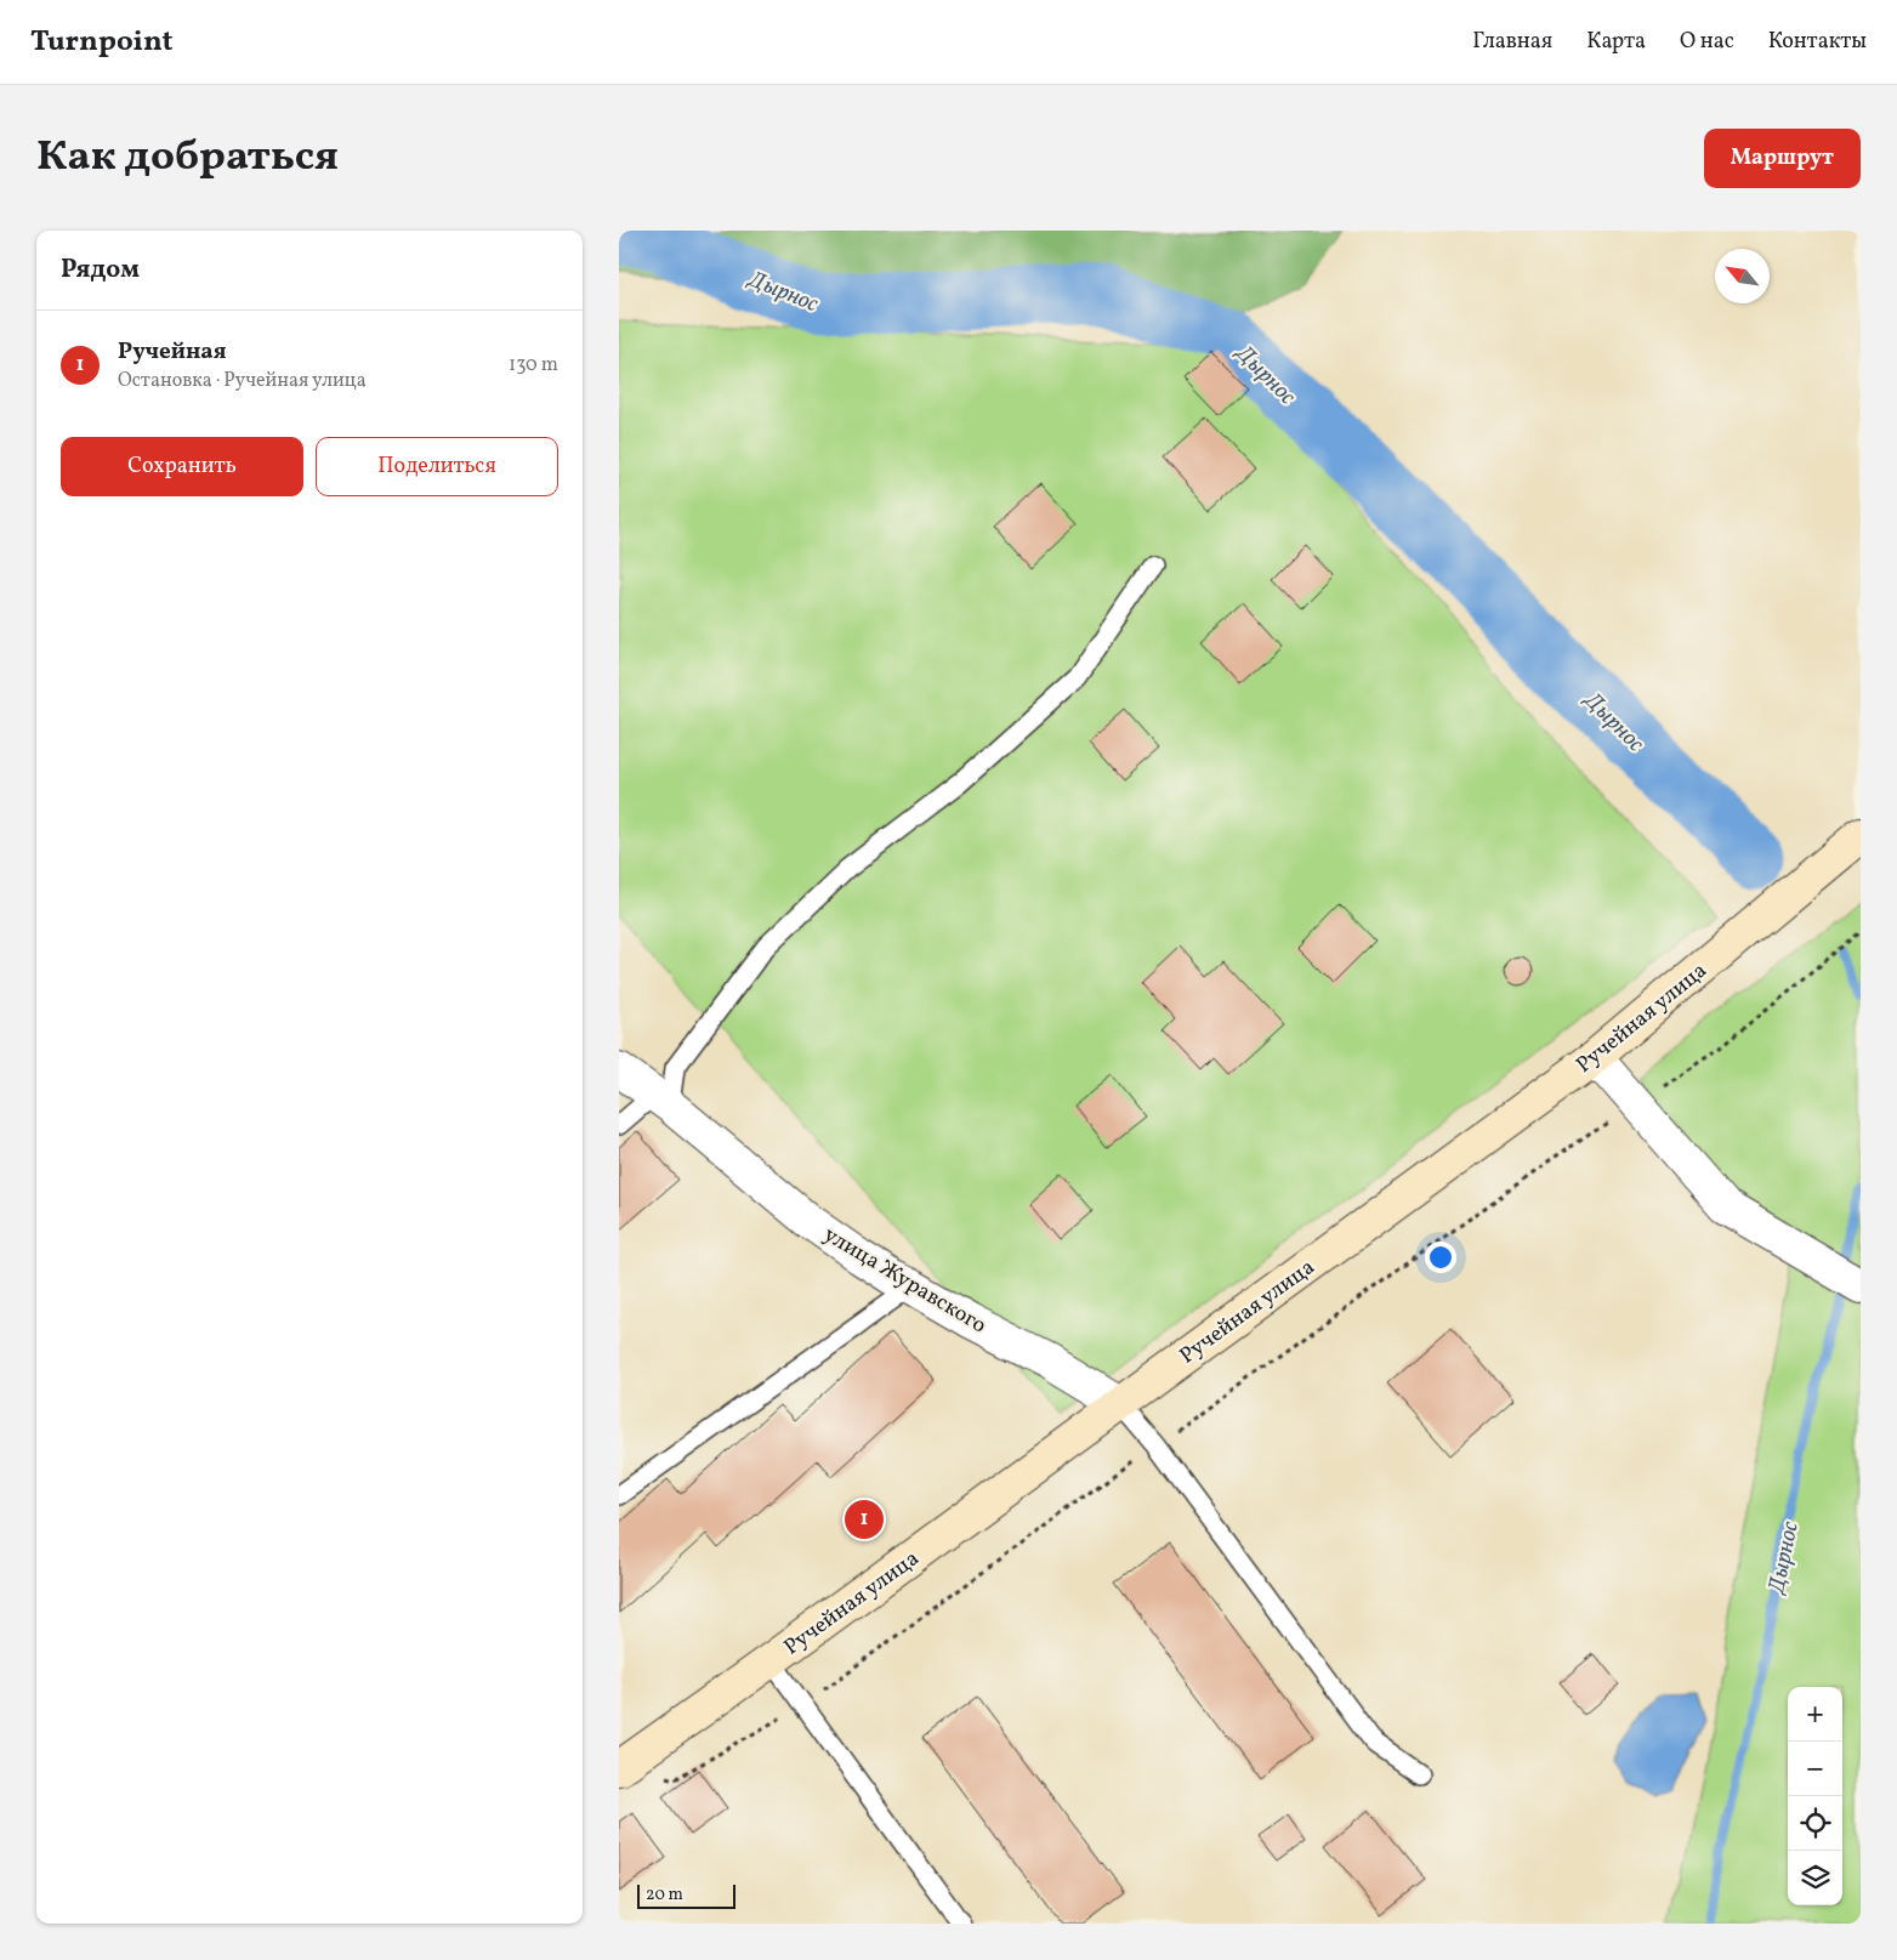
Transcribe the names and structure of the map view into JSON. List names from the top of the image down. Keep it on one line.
{"streets":{"street":["Ручейная улица","улица Журавского"]},"crossings":[["Ручейная улица","улица Журавского"]],"water":["Дырнос"],"scale_bar":"20 m","north":"top left","page":{"header":"Turnpoint","nav":["Главная","Карта","О нас","Контакты"],"title":"Как добраться","buttons":["Маршрут",["Сохранить","Поделиться"]],"heading":"Рядом","list":[{"mark":"1","name":"Ручейная","note":"Остановка · Ручейная улица","value":"130 m"}],"pins":"1","map_buttons":["+","−"],"scale":"20 m"}}
